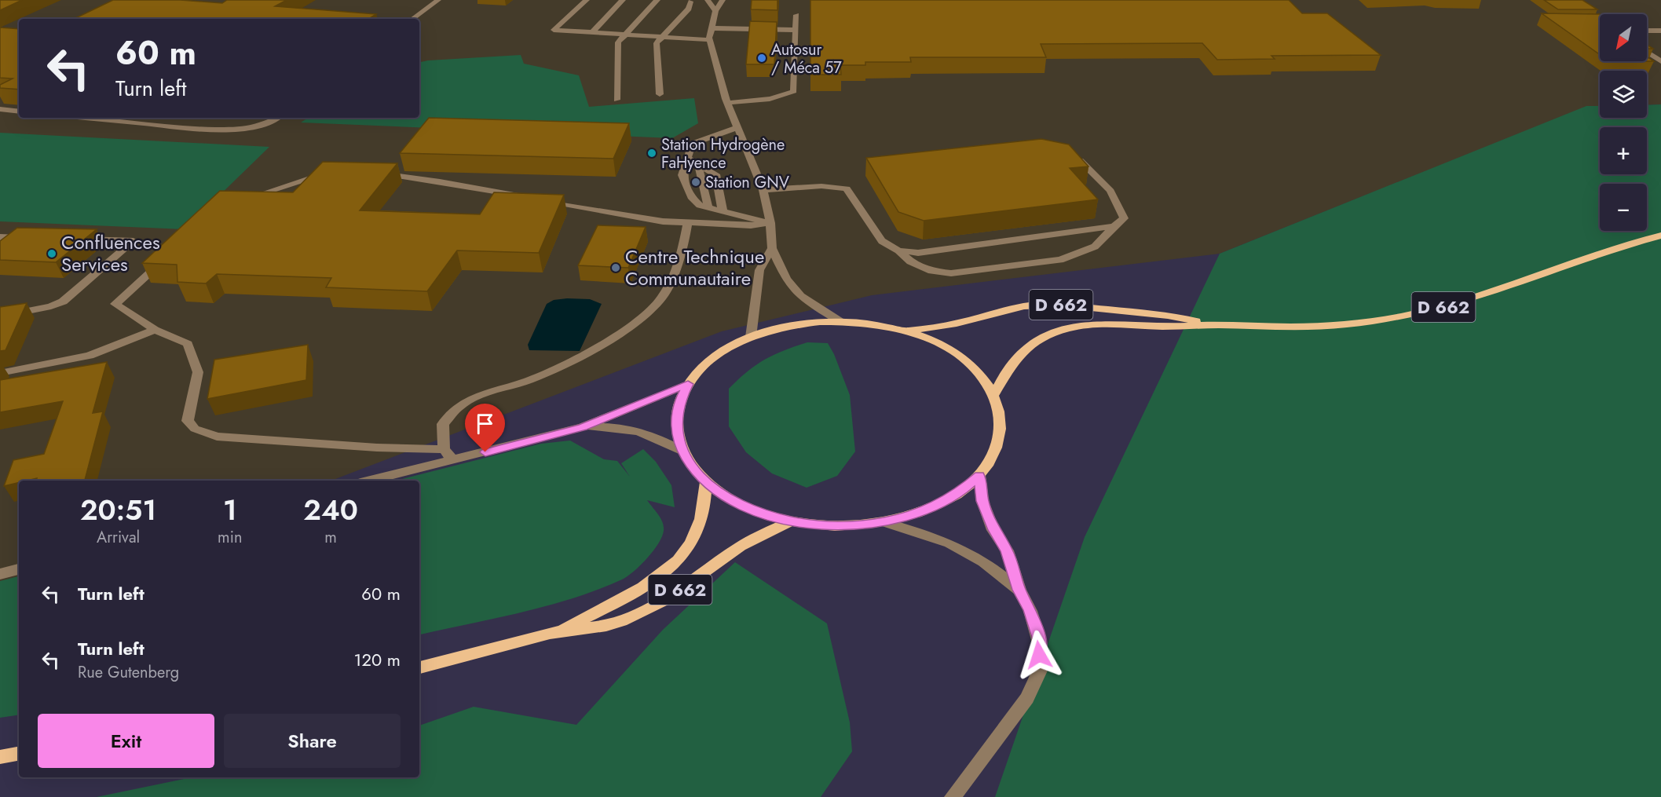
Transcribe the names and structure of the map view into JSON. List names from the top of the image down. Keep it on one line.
{"streets":{"main road":["D 662"]},"places":["Autosur / Méca 57","Station Hydrogène FaHyence","Station GNV","Confluences Services","Centre Technique Communautaire"],"north":"bottom left","page":{"map_buttons":["+","−"],"turn":["60 m","Turn left"],"eta":["20:51","Arrival","1","min","240","m"],"list":[{"name":"Turn left","value":"60 m"},{"name":"Turn left","note":"Rue Gutenberg","value":"120 m"}],"buttons":["Exit","Share"]}}
